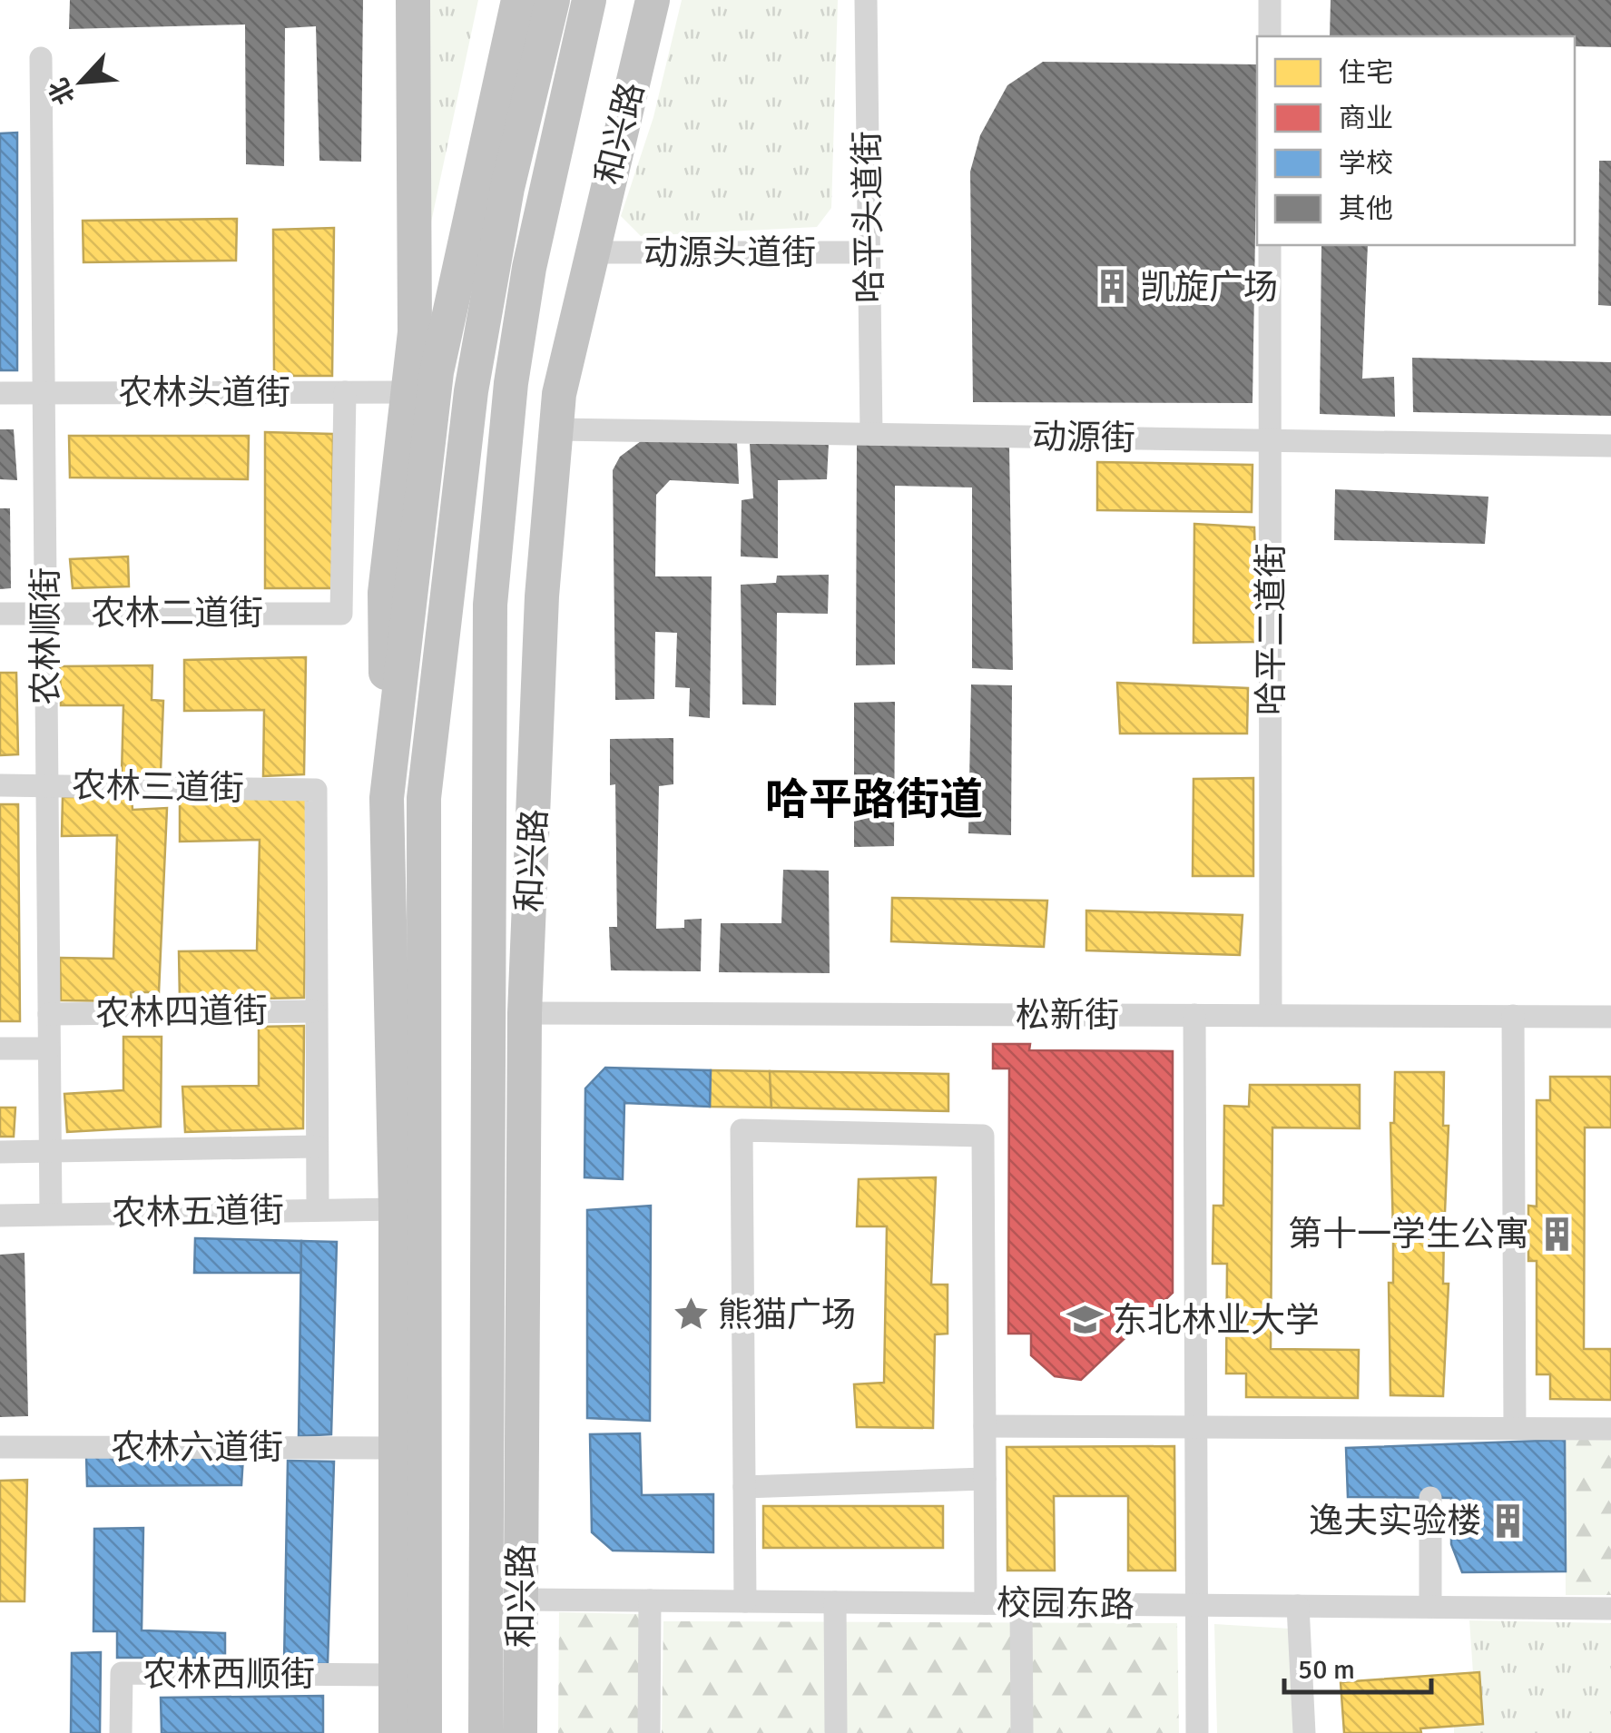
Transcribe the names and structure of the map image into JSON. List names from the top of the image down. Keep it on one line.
{"streets":{"highway":["和兴路"],"street":["哈平头道街","动源头道街","农林头道街","动源街","农林二道街","哈平二道街","农林顺街","农林三道街","农林四道街","松新街","农林五道街","农林六道街","校园东路","农林西顺街"]},"crossings":[["和兴路","动源头道街"],["和兴路","动源街"],["和兴路","松新街"],["和兴路","校园东路"],["哈平头道街","动源头道街"],["哈平头道街","动源街"],["农林头道街","农林二道街"],["农林头道街","农林顺街"],["动源街","哈平二道街"],["农林二道街","农林顺街"],["哈平二道街","松新街"],["农林顺街","农林三道街"],["农林顺街","农林四道街"],["农林顺街","农林五道街"],["农林三道街","农林四道街"]],"districts":["哈平路街道"],"places":{"building":["凯旋广场","第十一学生公寓","逸夫实验楼"],"place":["熊猫广场"],"school or university":["东北林业大学"]},"legend":["住宅","商业","学校","其他"],"scale_bar":"50 m","north":"bottom left"}
